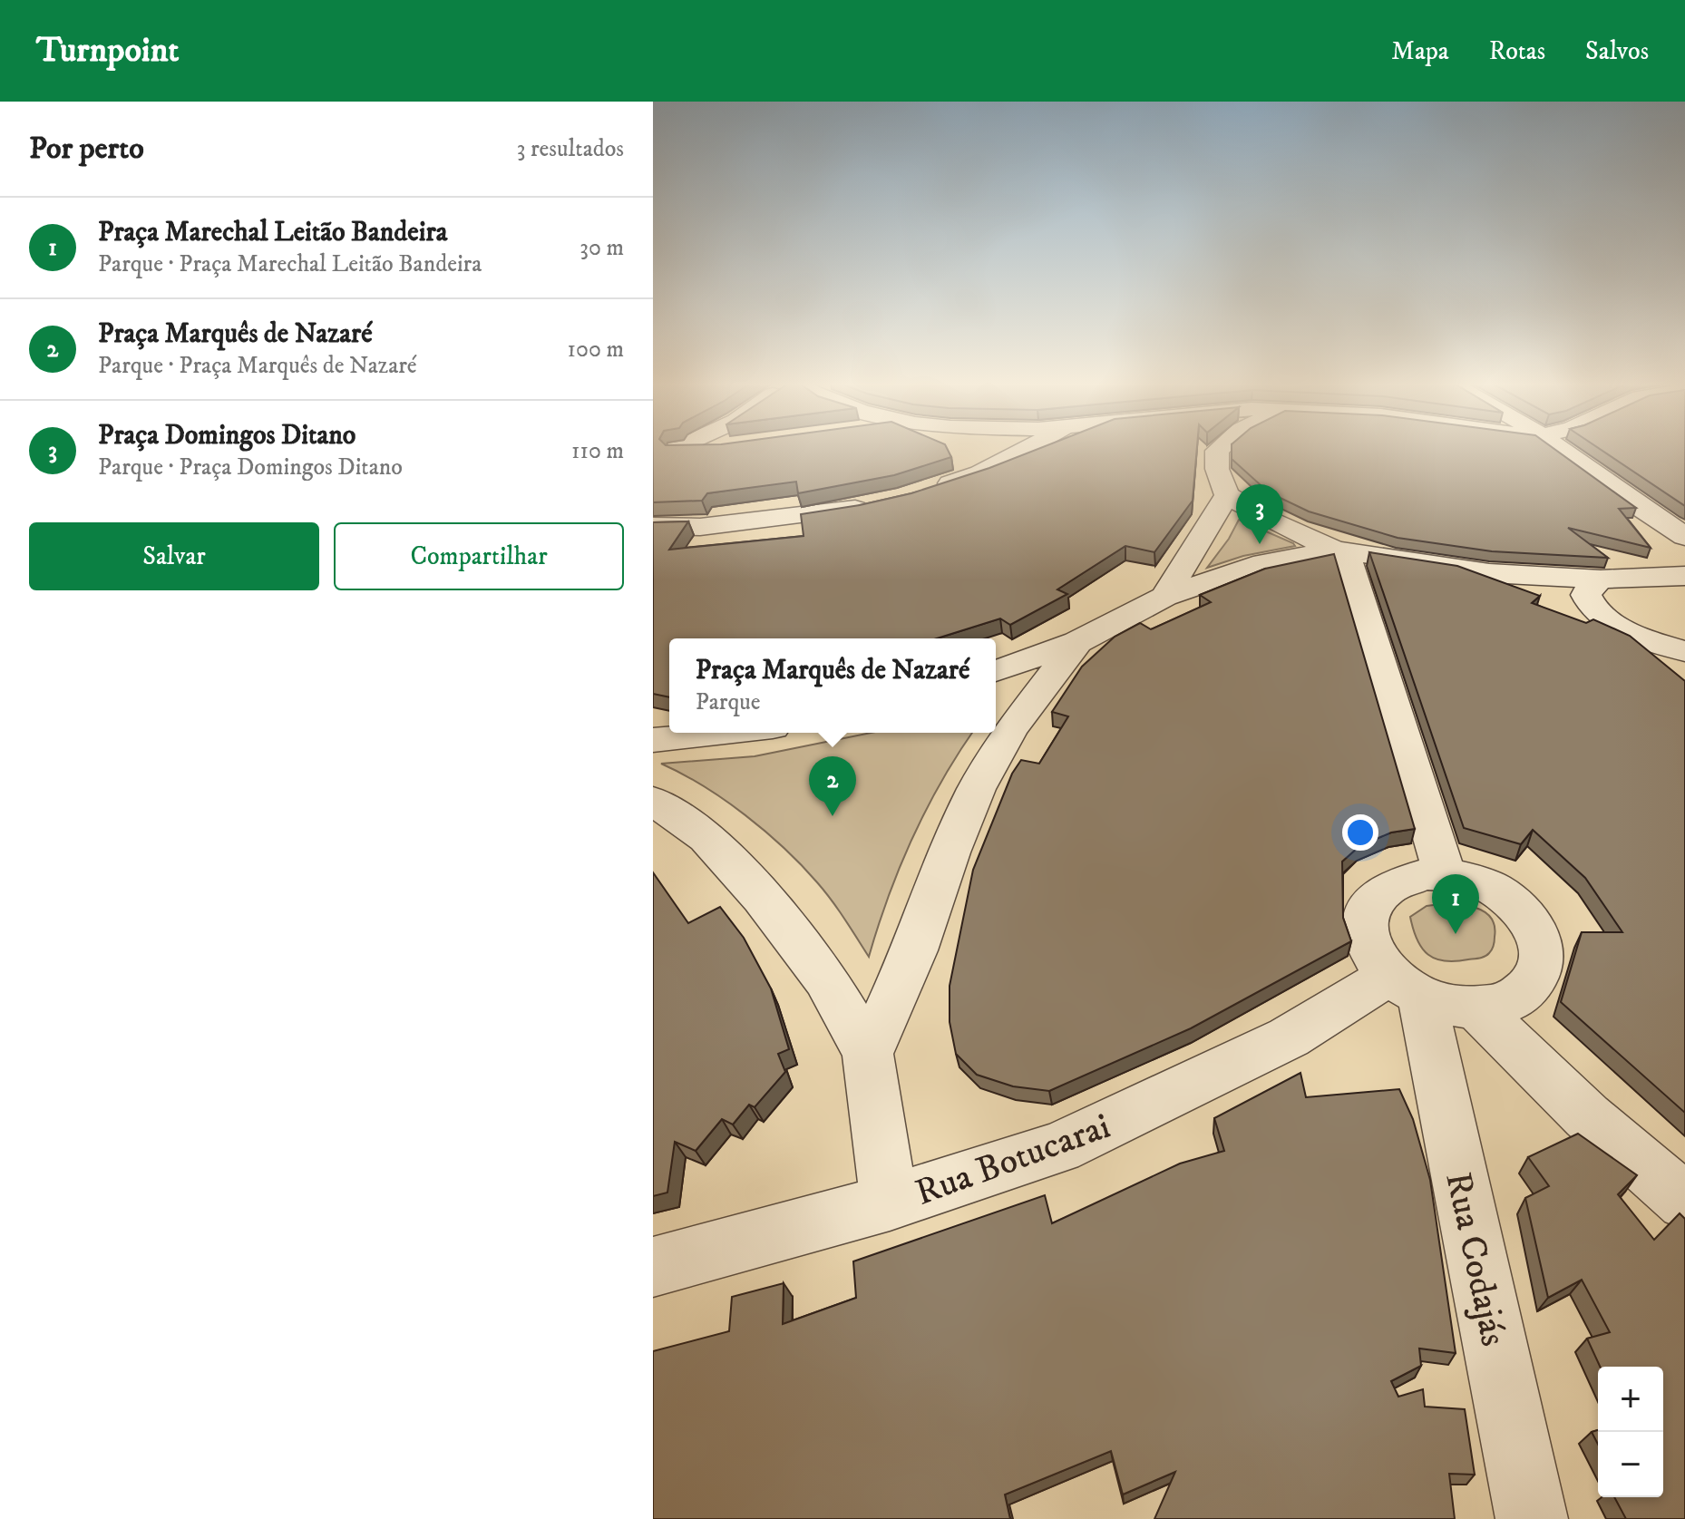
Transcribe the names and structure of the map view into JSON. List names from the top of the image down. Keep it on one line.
{"streets":{"street":["Rua Botucarai","Rua Codajás"]},"crossings":[["Rua Botucarai","Rua Codajás"]],"page":{"header":"Turnpoint","nav":["Mapa","Rotas","Salvos"],"heading":["Por perto","3 resultados"],"list":[{"mark":"1","name":"Praça Marechal Leitão Bandeira","note":"Parque · Praça Marechal Leitão Bandeira","value":"30 m"},{"mark":"2","name":"Praça Marquês de Nazaré","note":"Parque · Praça Marquês de Nazaré","value":"100 m"},{"mark":"3","name":"Praça Domingos Ditano","note":"Parque · Praça Domingos Ditano","value":"110 m"}],"pins":["3","2","1"],"buttons":["Salvar","Compartilhar"],"popup":["Praça Marquês de Nazaré","Parque"],"map_buttons":["+","−"]}}
